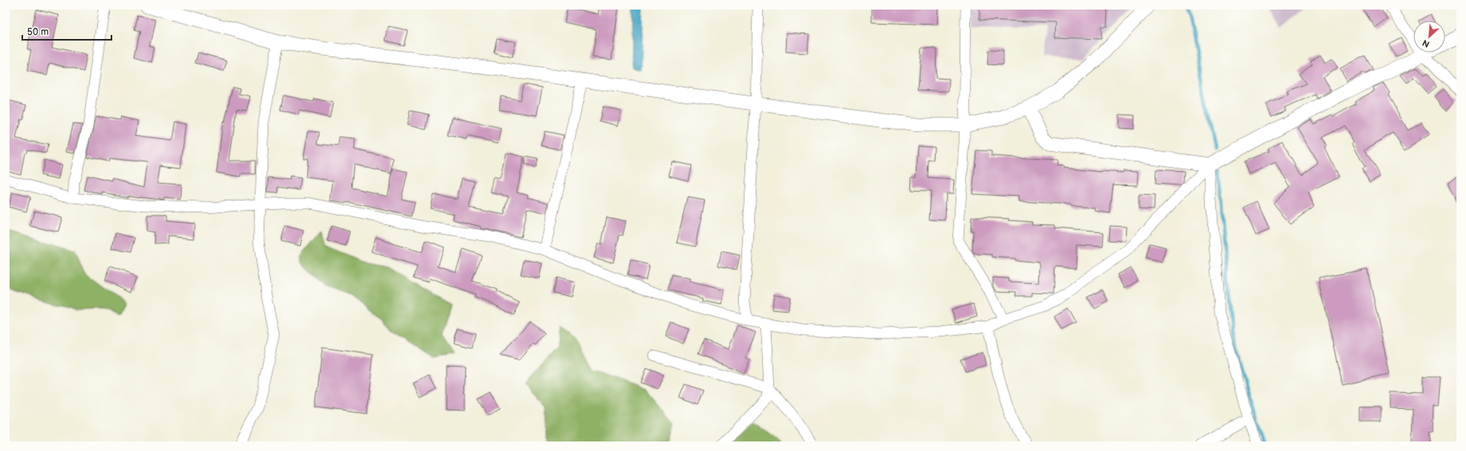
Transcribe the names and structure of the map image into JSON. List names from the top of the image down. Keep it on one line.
{"scale_bar":"50 m","north":"bottom left"}
